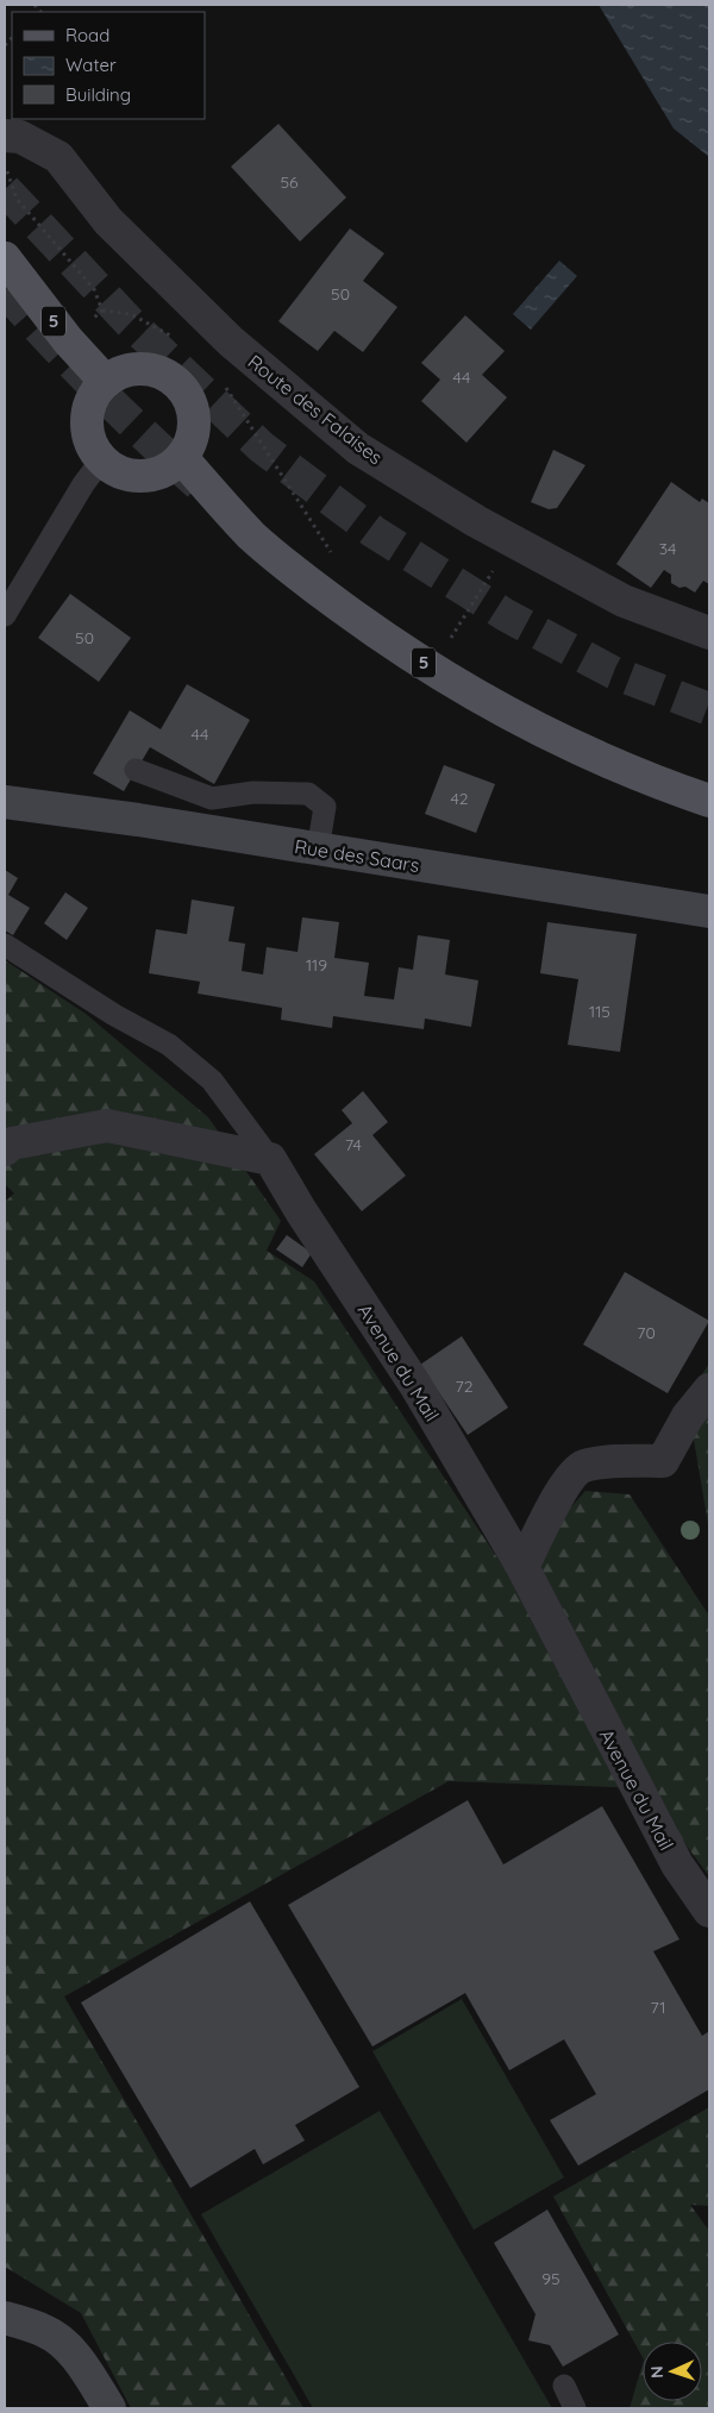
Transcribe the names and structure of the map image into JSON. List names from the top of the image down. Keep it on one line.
{"streets":{"main road":["5"],"street":["Route des Falaises","Rue des Saars","Avenue du Mail"]},"house_numbers":["56","50","44","34","50","44","42","119","115","74","70","72","71","95"],"legend":["Road","Water","Building"],"north":"left"}
